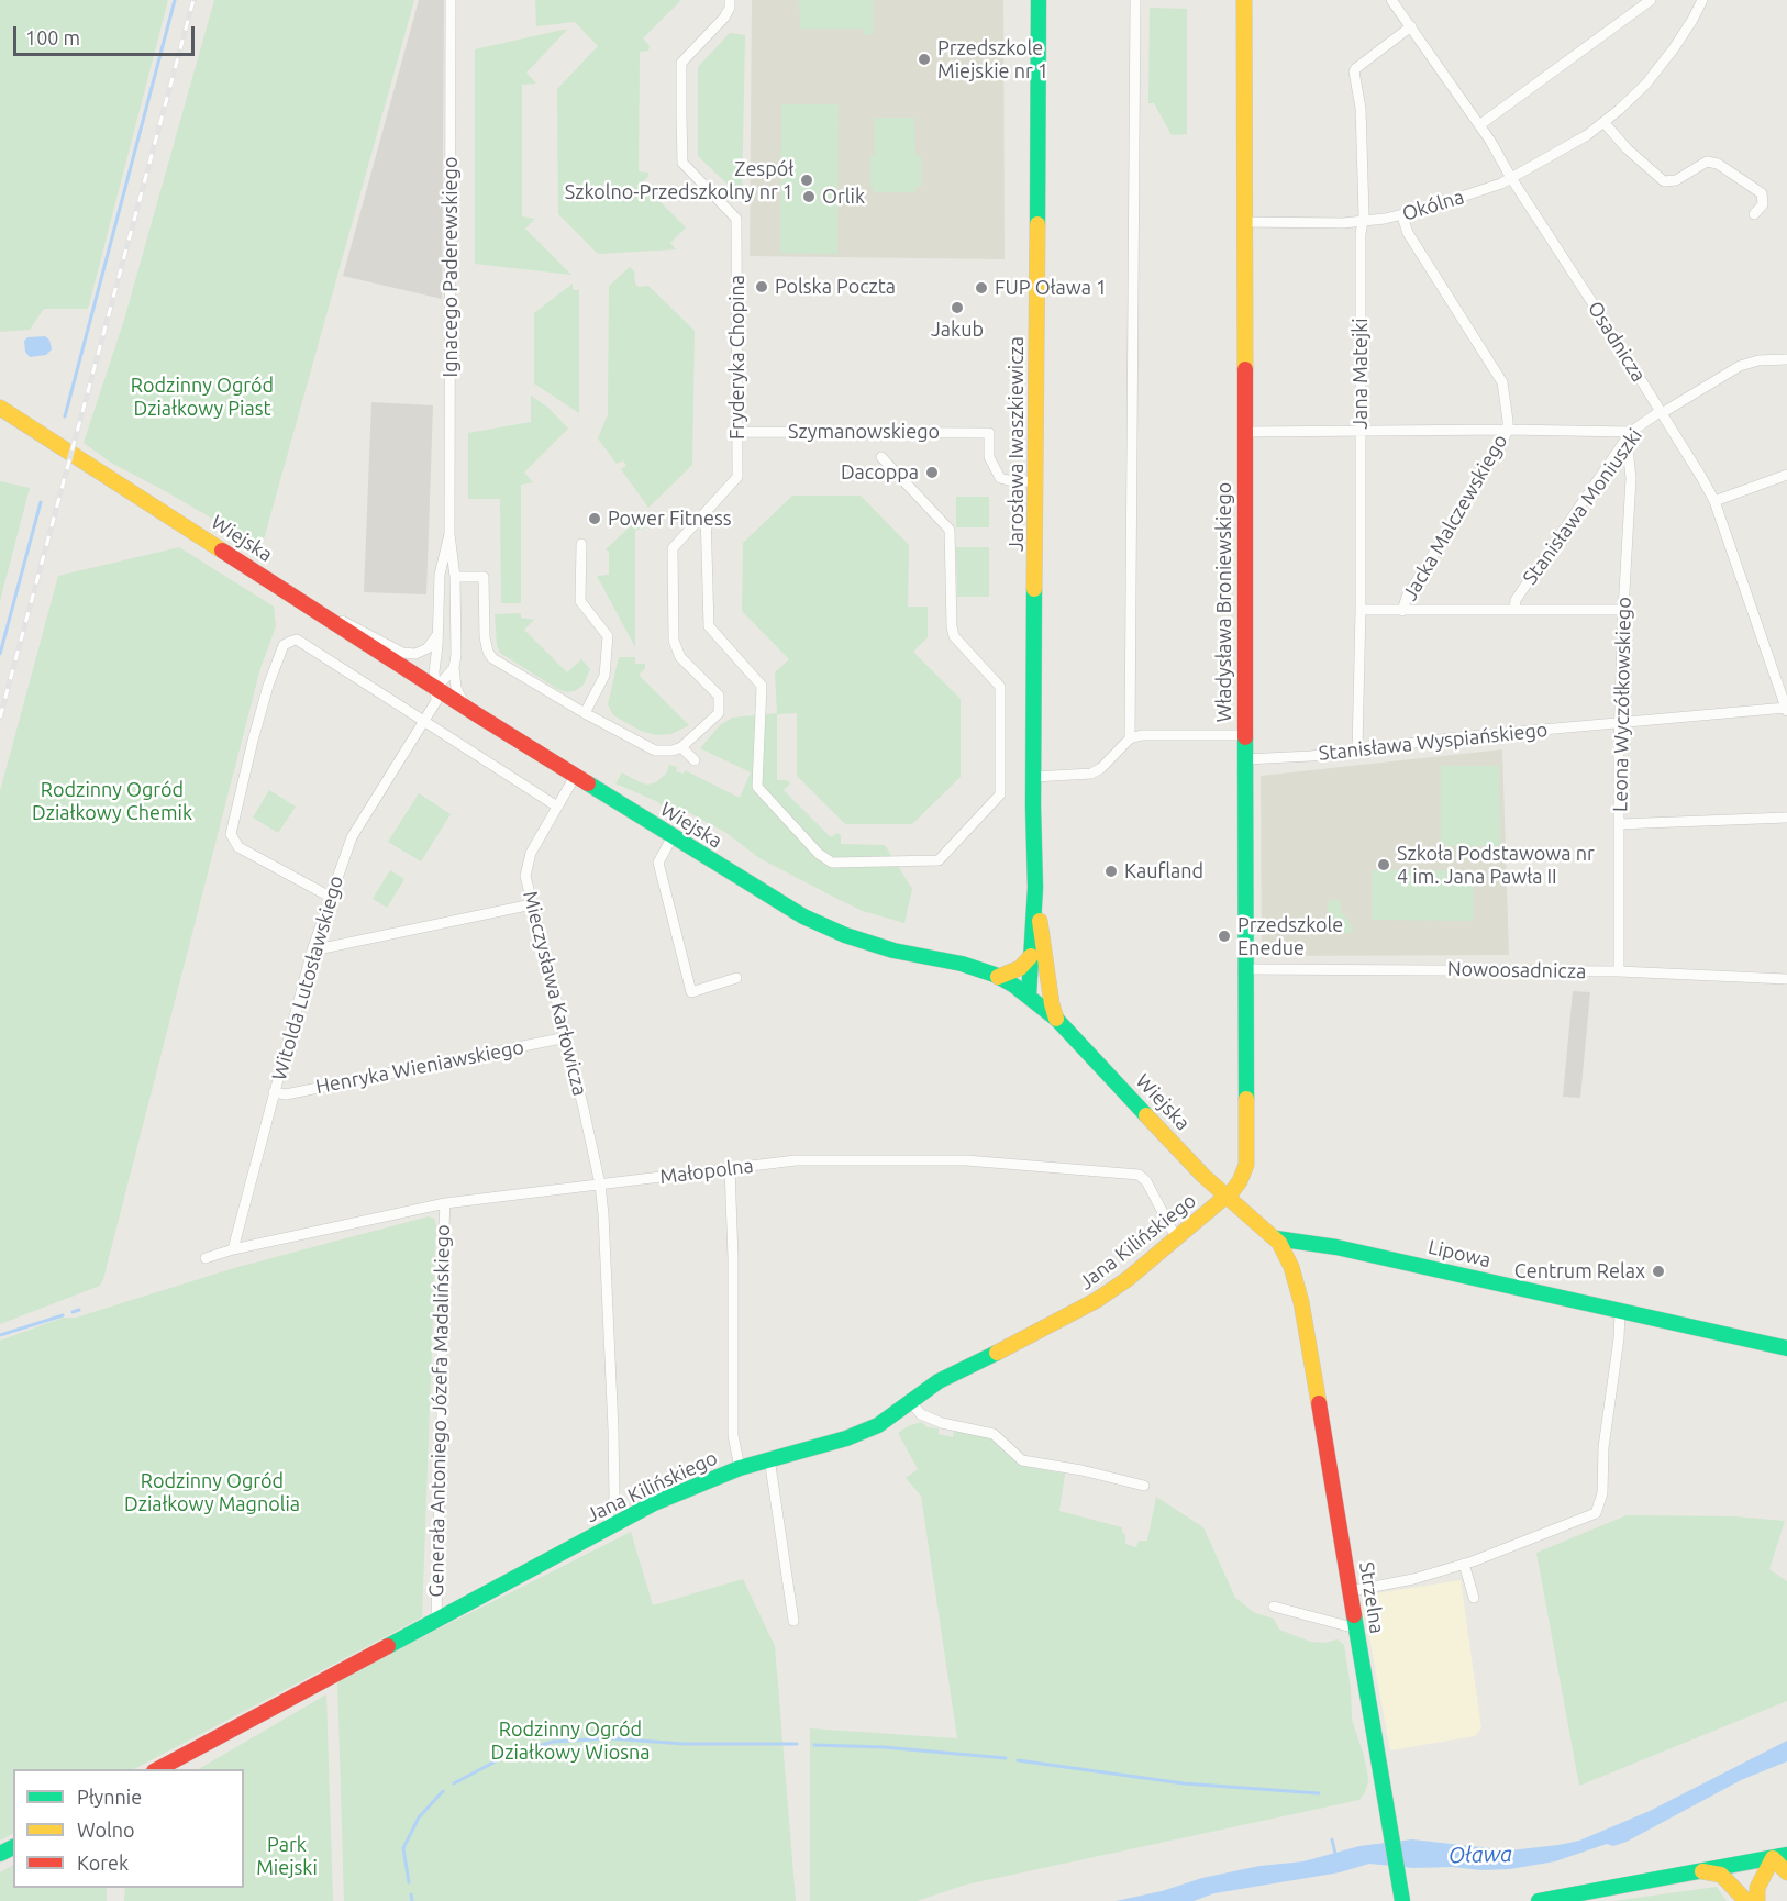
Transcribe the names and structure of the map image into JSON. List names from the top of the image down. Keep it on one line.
{"streets":{"street":["Okólna","Ignacego Paderewskiego","Osadnicza","Fryderyka Chopina","Jana Matejki","Szymanowskiego","Jarosława Iwaszkiewicza","Stanisława Moniuszki","Jacka Malczewskiego","Wiejska","Władysława Broniewskiego","Leona Wyczółkowskiego","Stanisława Wyspiańskiego","Nowoosadnicza","Witolda Lutosławskiego","Mieczysława Karłowicza","Henryka Wieniawskiego","Małopolna","Jana Kilińskiego","Lipowa","Generała Antoniego Józefa Madalińskiego","Strzelna"]},"crossings":[["Okólna","Osadnicza"],["Okólna","Jana Matejki"],["Okólna","Jacka Malczewskiego"],["Okólna","Władysława Broniewskiego"],["Osadnicza","Jana Matejki"],["Osadnicza","Stanisława Moniuszki"],["Osadnicza","Stanisława Wyspiańskiego"],["Fryderyka Chopina","Szymanowskiego"],["Jana Matejki","Stanisława Wyspiańskiego"],["Szymanowskiego","Jarosława Iwaszkiewicza"],["Jarosława Iwaszkiewicza","Wiejska"],["Stanisława Moniuszki","Leona Wyczółkowskiego"],["Wiejska","Władysława Broniewskiego"],["Wiejska","Witolda Lutosławskiego"],["Wiejska","Mieczysława Karłowicza"],["Wiejska","Jana Kilińskiego"],["Wiejska","Lipowa"],["Wiejska","Strzelna"],["Władysława Broniewskiego","Stanisława Wyspiańskiego"],["Władysława Broniewskiego","Nowoosadnicza"],["Władysława Broniewskiego","Jana Kilińskiego"],["Leona Wyczółkowskiego","Stanisława Wyspiańskiego"],["Leona Wyczółkowskiego","Nowoosadnicza"],["Witolda Lutosławskiego","Henryka Wieniawskiego"],["Witolda Lutosławskiego","Małopolna"],["Mieczysława Karłowicza","Henryka Wieniawskiego"],["Mieczysława Karłowicza","Małopolna"],["Małopolna","Jana Kilińskiego"],["Małopolna","Generała Antoniego Józefa Madalińskiego"],["Jana Kilińskiego","Generała Antoniego Józefa Madalińskiego"],["Lipowa","Strzelna"]],"water":["Oława"],"parks":["Rodzinny Ogród Działkowy Piast","Rodzinny Ogród Działkowy Chemik","Rodzinny Ogród Działkowy Magnolia","Rodzinny Ogród Działkowy Wiosna","Park Miejski"],"places":["Przedszkole Miejskie nr 1","Zespół Szkolno-Przedszkolny nr 1","Orlik","Polska Poczta","FUP Oława 1","Jakub","Dacoppa","Power Fitness","Szkoła Podstawowa nr 4 im. Jana Pawła II","Kaufland","Przedszkole Enedue","Centrum Relax"],"legend":["Płynnie","Wolno","Korek"],"scale_bar":"100 m"}
